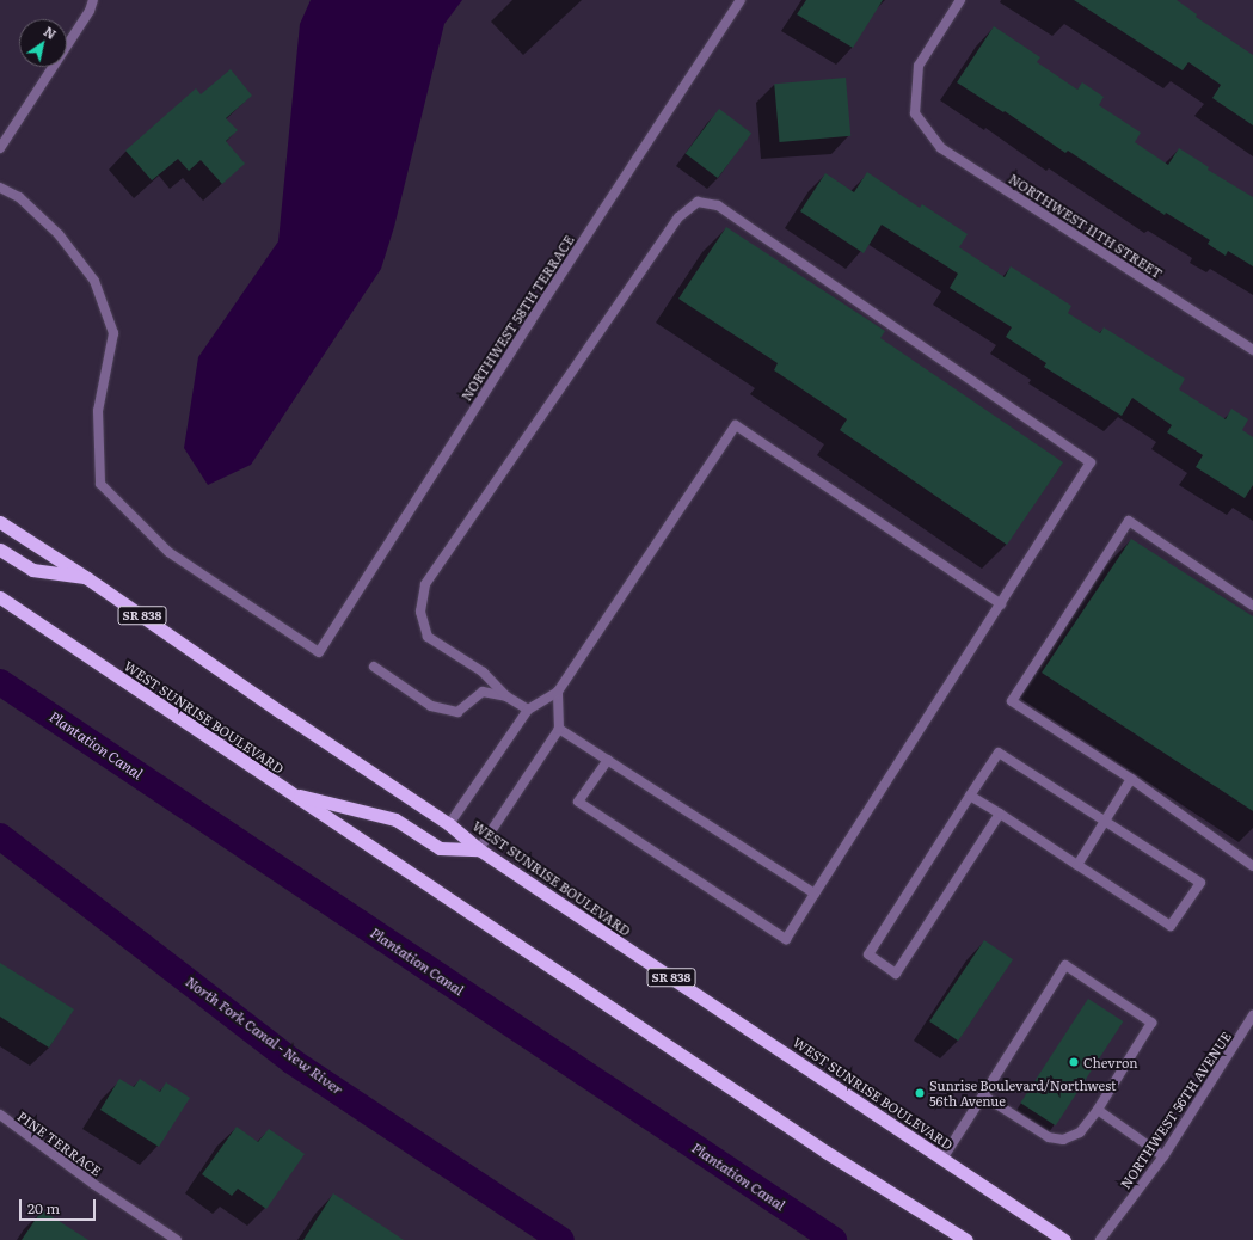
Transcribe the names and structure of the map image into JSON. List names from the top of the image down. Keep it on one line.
{"streets":{"highway":["SR 838","WEST SUNRISE BOULEVARD"],"street":["NORTHWEST 11TH STREET","NORTHWEST 58TH TERRACE","NORTHWEST 56TH AVENUE","PINE TERRACE"]},"water":["Plantation Canal","North Fork Canal - New River"],"places":["Chevron","Sunrise Boulevard/Northwest 56th Avenue"],"scale_bar":"20 m","north":"top right"}
